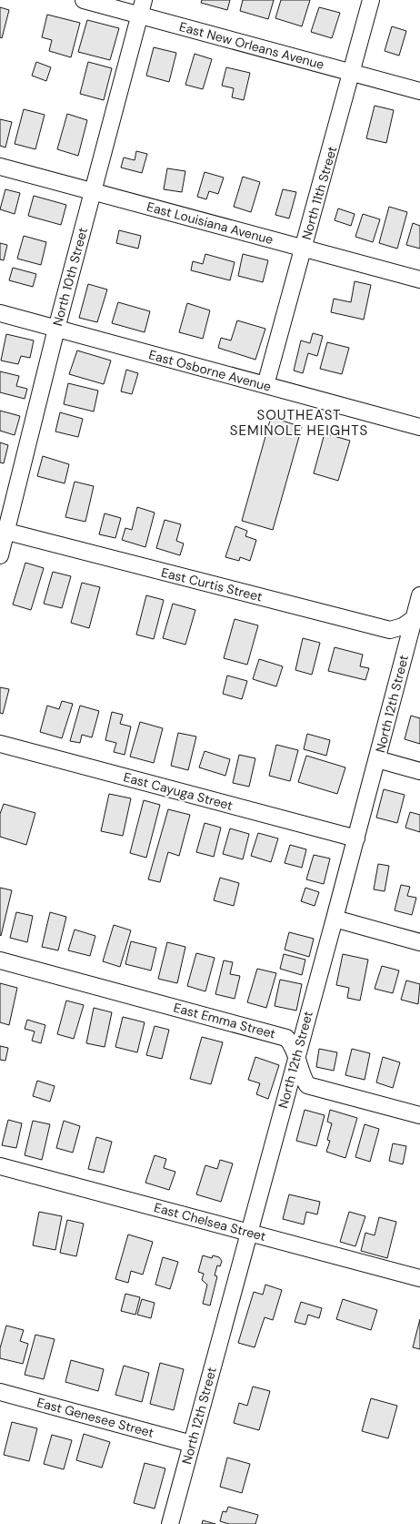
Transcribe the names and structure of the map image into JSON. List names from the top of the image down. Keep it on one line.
{"streets":{"street":["East New Orleans Avenue","North 11th Street","East Louisiana Avenue","North 10th Street","East Osborne Avenue","East Curtis Street","North 12th Street","East Cayuga Street","East Emma Street","East Chelsea Street","East Genesee Street"]},"crossings":[["East New Orleans Avenue","North 11th Street"],["East New Orleans Avenue","North 10th Street"],["North 11th Street","East Louisiana Avenue"],["North 11th Street","East Osborne Avenue"],["East Louisiana Avenue","North 10th Street"],["North 10th Street","East Osborne Avenue"],["North 10th Street","East Curtis Street"],["East Curtis Street","North 12th Street"],["North 12th Street","East Cayuga Street"],["North 12th Street","East Emma Street"],["North 12th Street","East Chelsea Street"],["North 12th Street","East Genesee Street"]],"districts":["SOUTHEAST SEMINOLE HEIGHTS"]}
